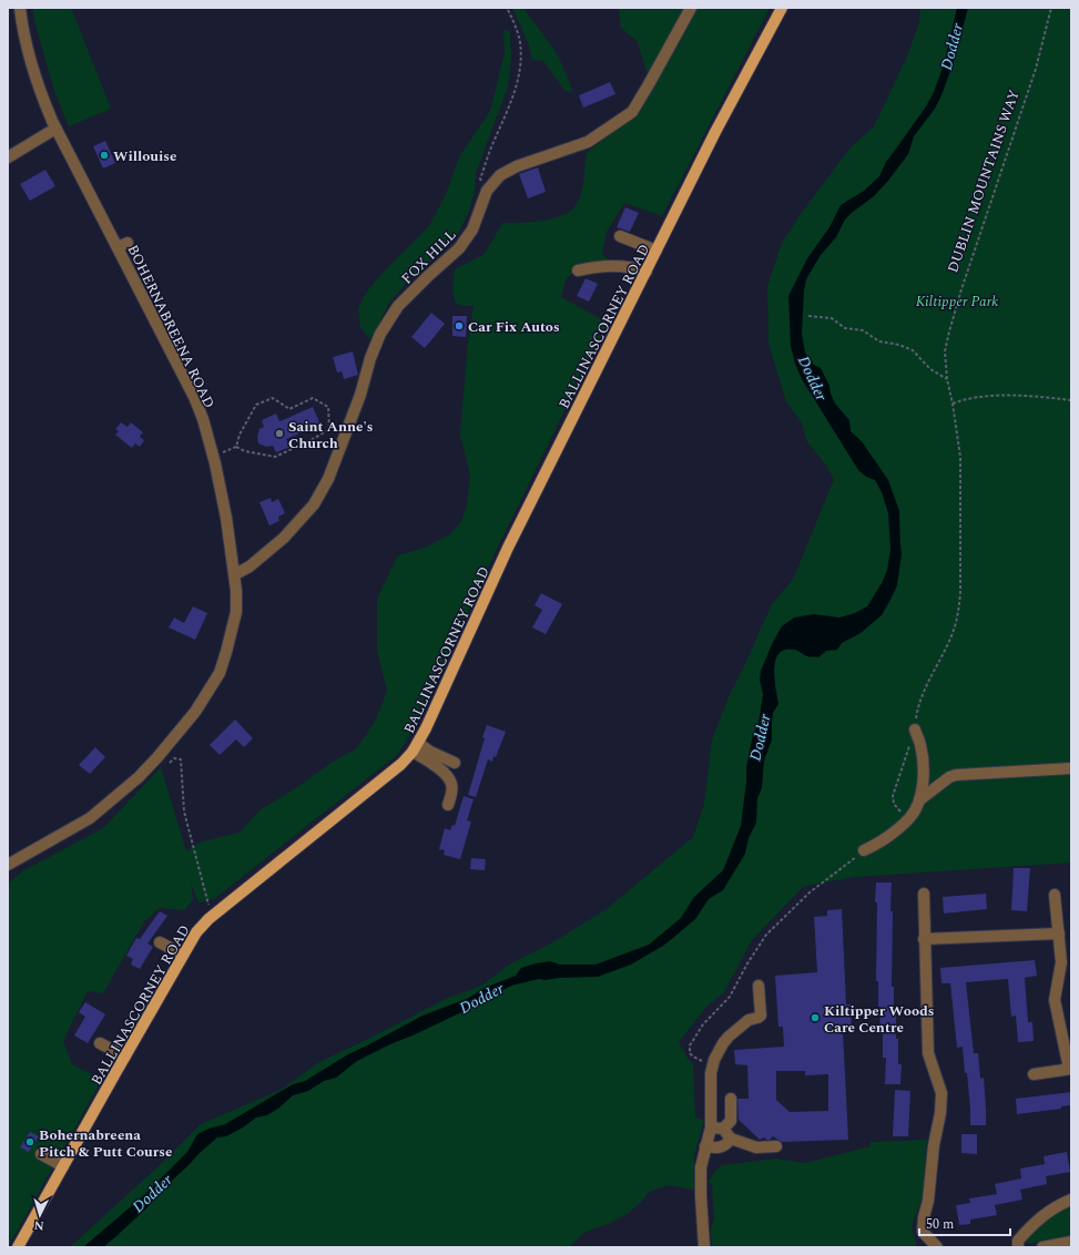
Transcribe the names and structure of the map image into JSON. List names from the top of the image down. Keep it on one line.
{"streets":{"main road":["BALLINASCORNEY ROAD"],"street":["FOX HILL","BOHERNABREENA ROAD"],"path":["DUBLIN MOUNTAINS WAY"]},"crossings":[["FOX HILL","BOHERNABREENA ROAD"]],"water":["Dodder"],"parks":["Kiltipper Park"],"places":["Willouise","Car Fix Autos","Saint Anne's Church","Kiltipper Woods Care Centre","Bohernabreena Pitch & Putt Course"],"scale_bar":"50 m","north":"bottom"}
